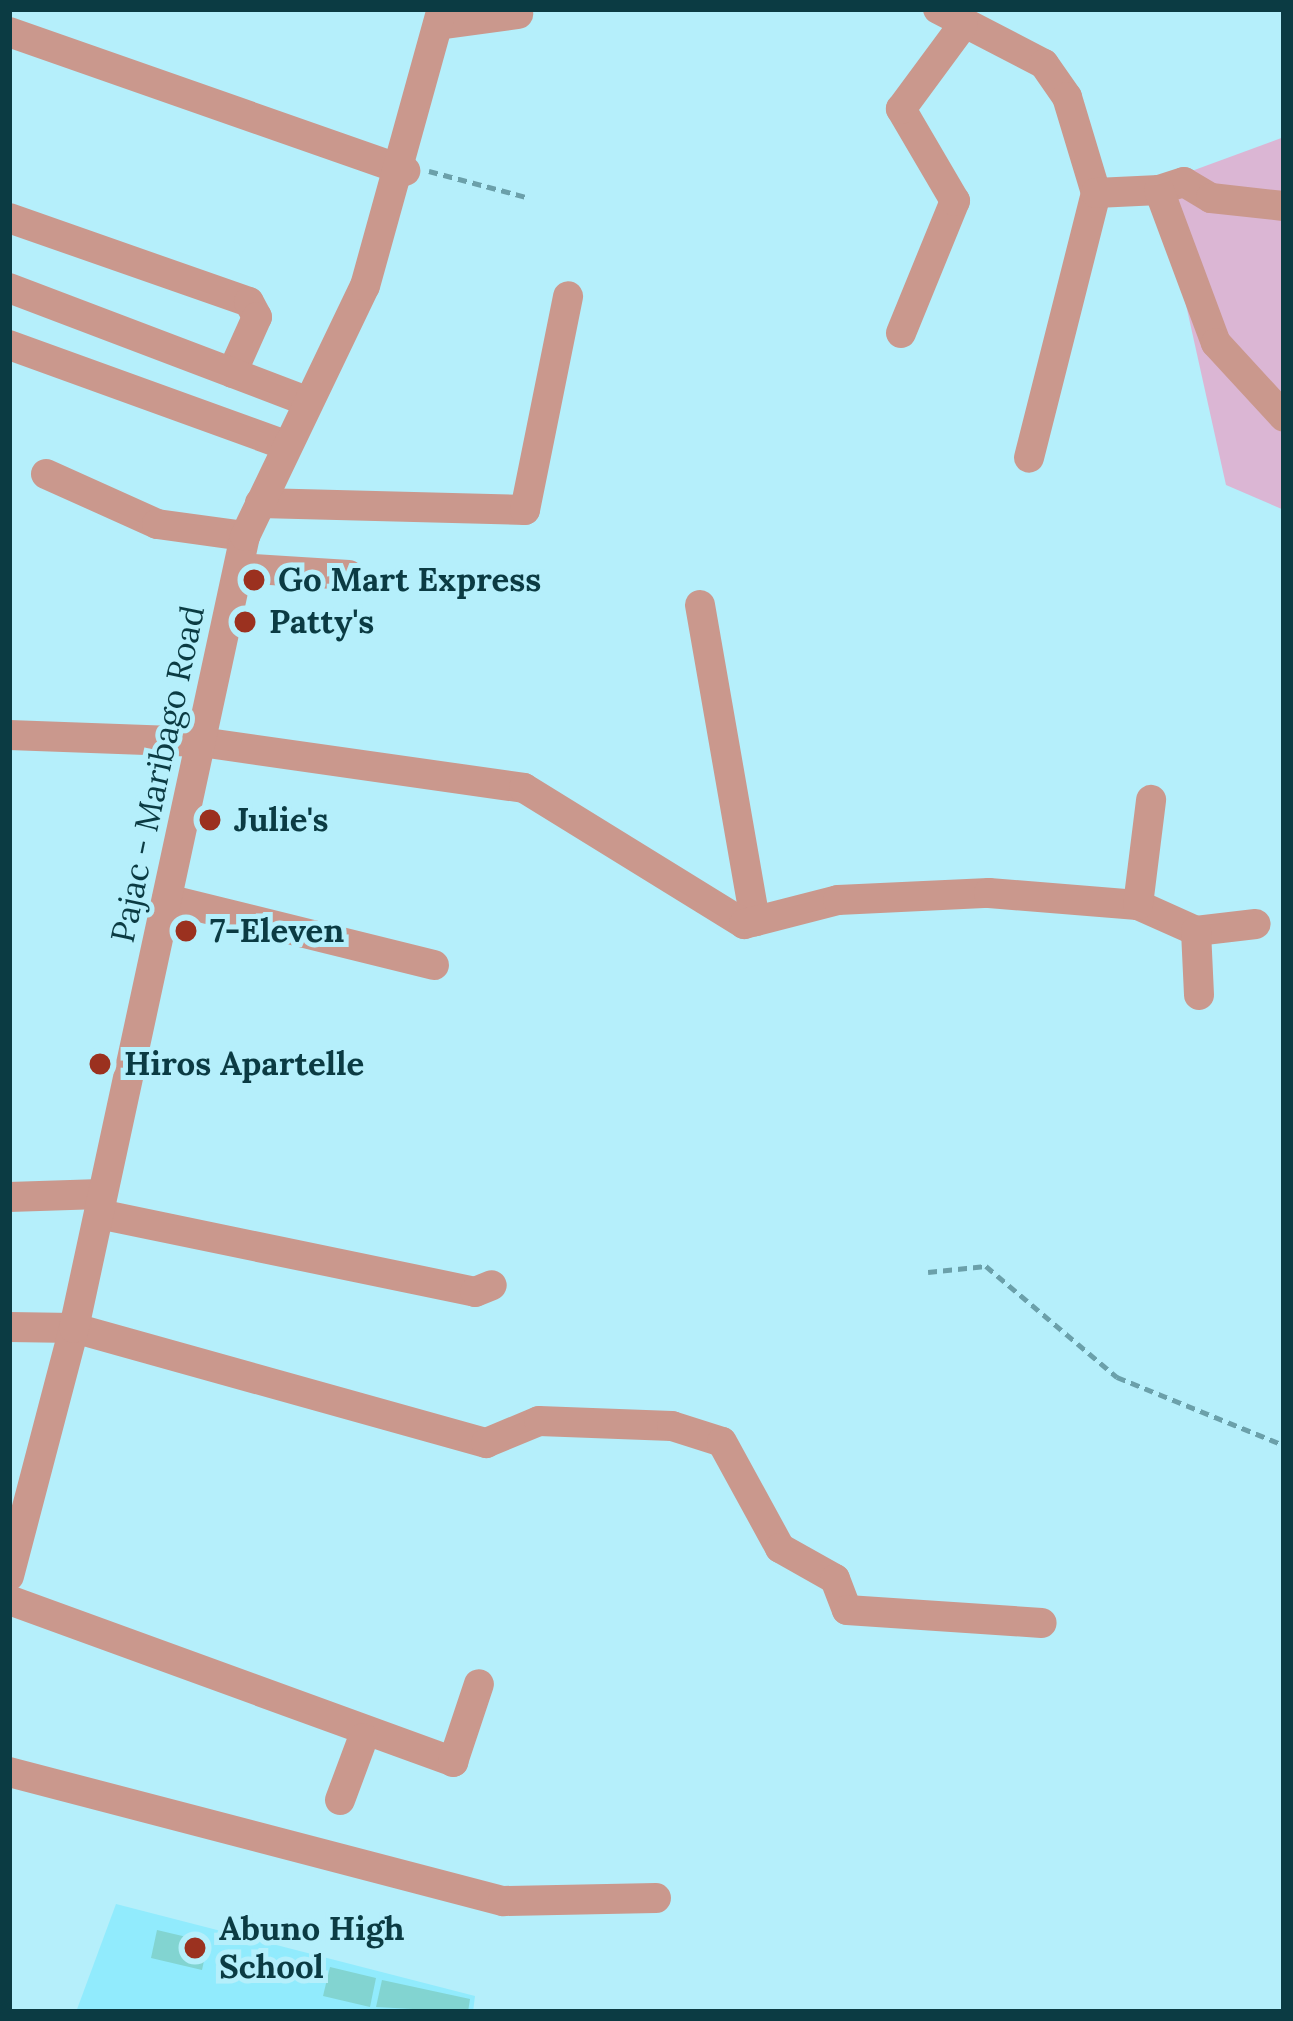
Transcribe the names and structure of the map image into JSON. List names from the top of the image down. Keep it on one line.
{"streets":{"street":["Pajac - Maribago Road"]},"places":["Go Mart Express","Patty's","Julie's","7-Eleven","Hiros Apartelle","Abuno High School"]}
